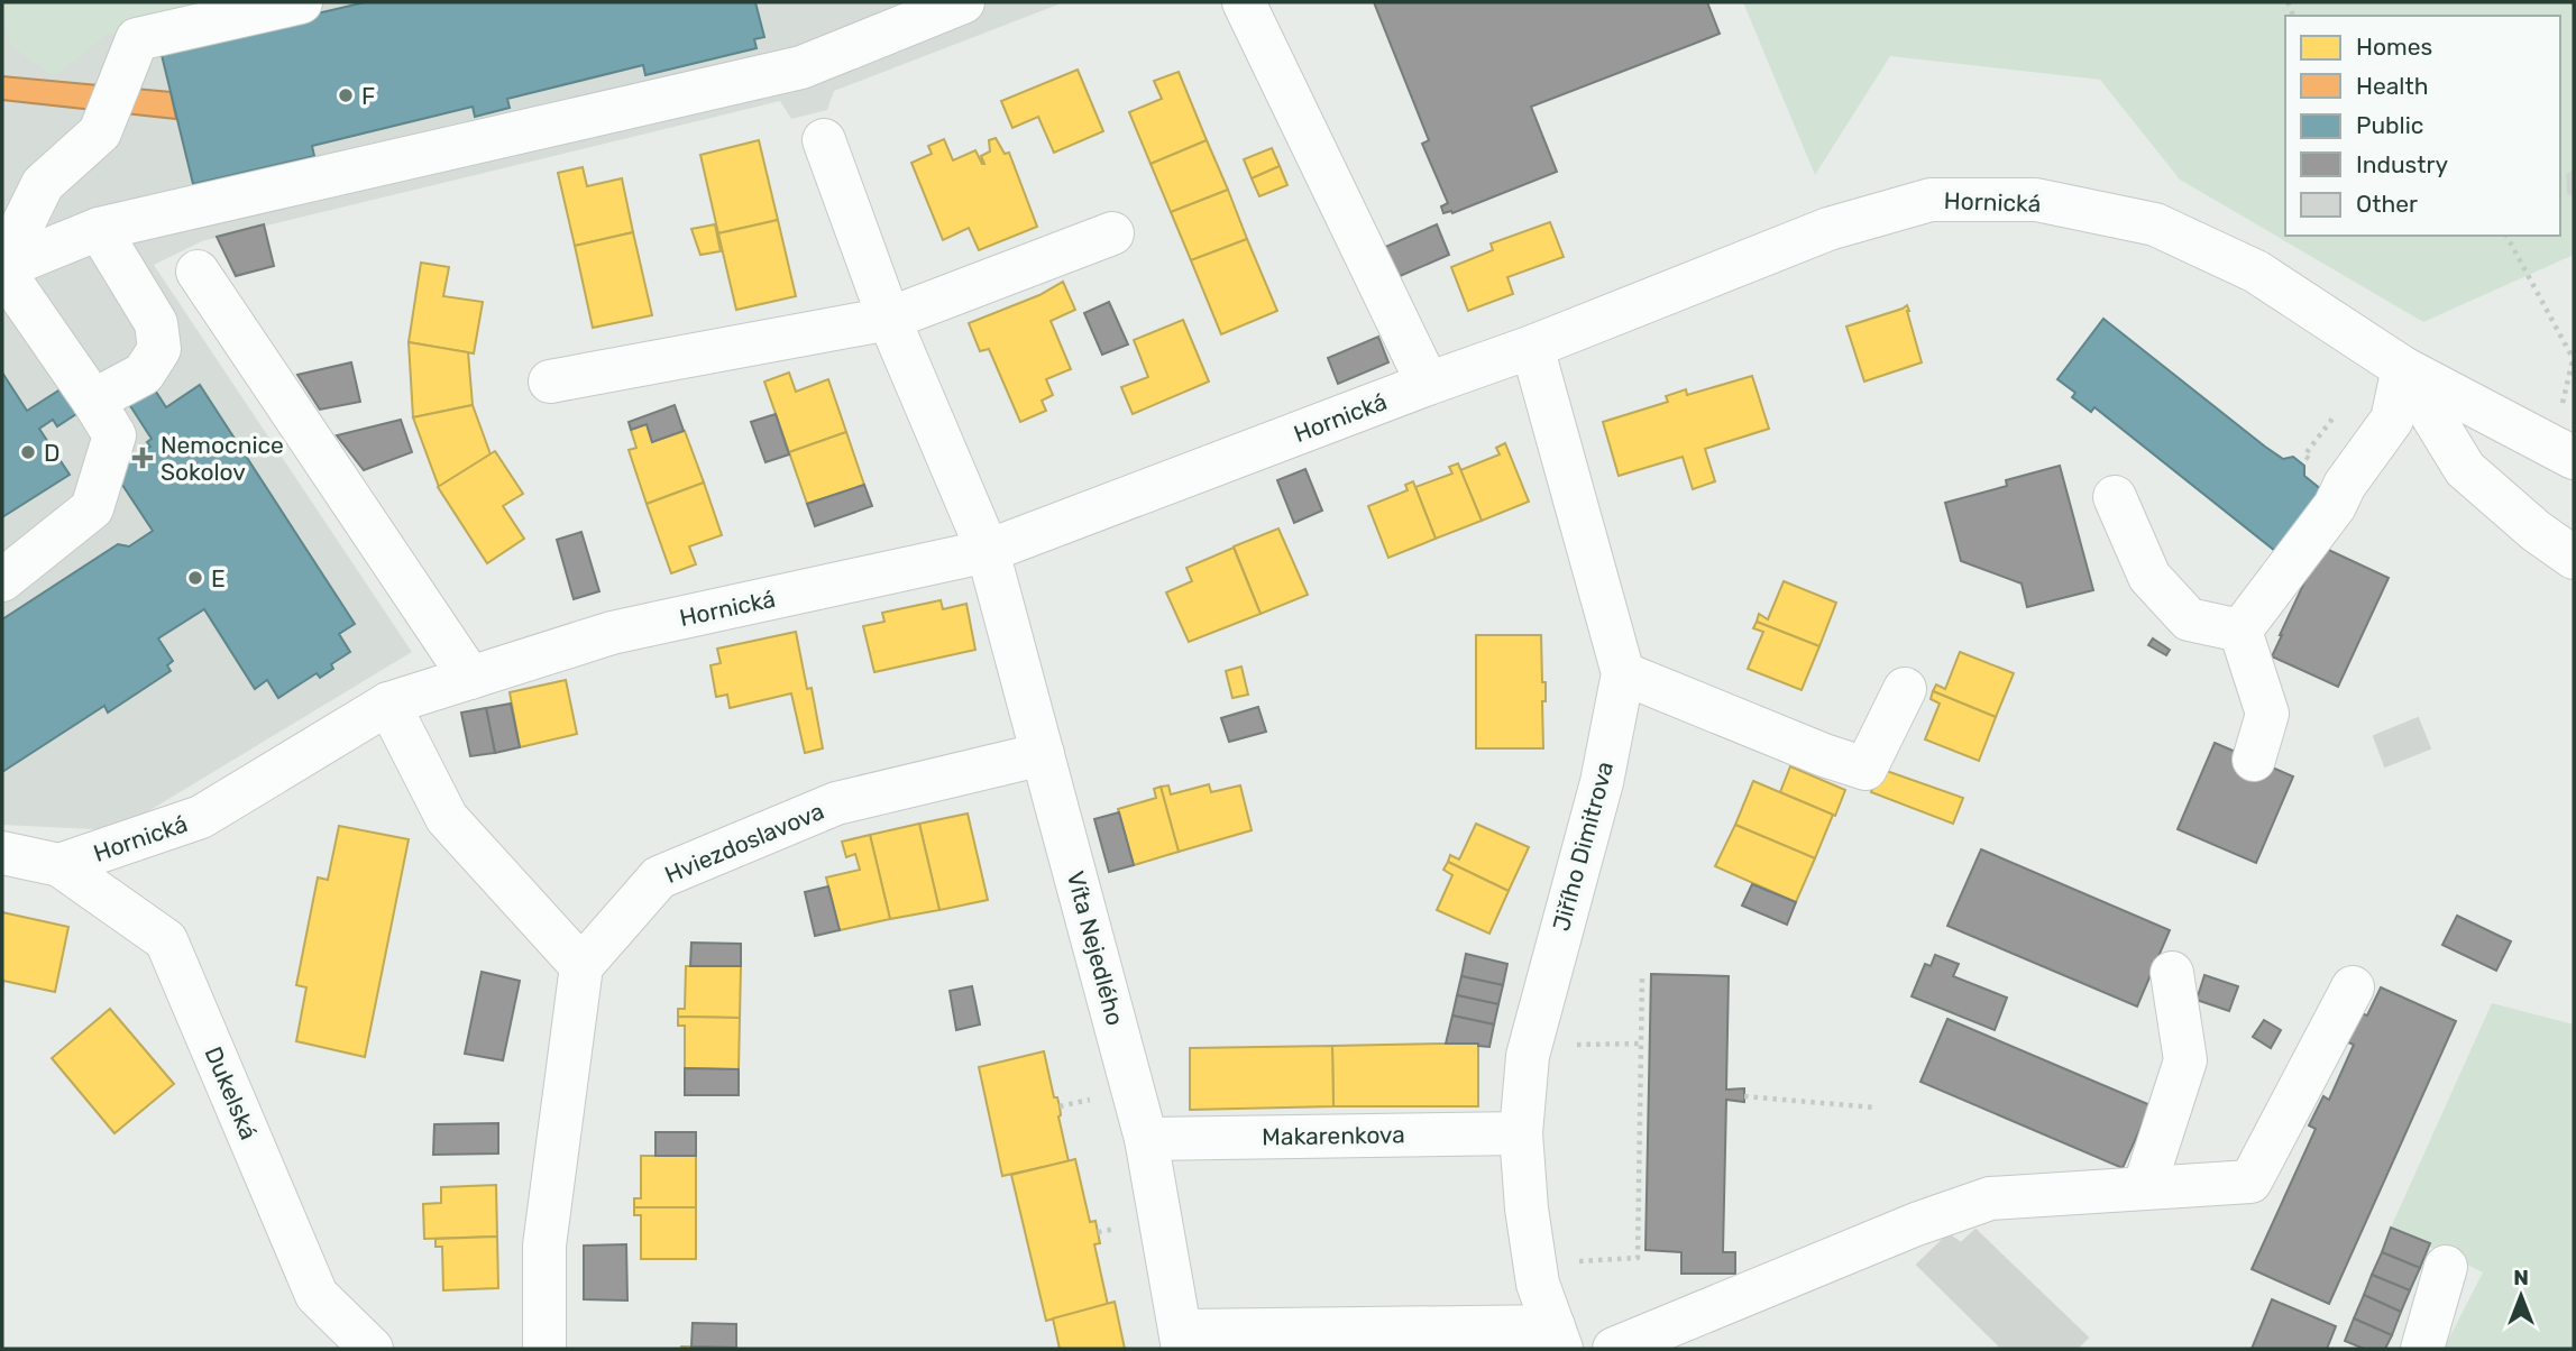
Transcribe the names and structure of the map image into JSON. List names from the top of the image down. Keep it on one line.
{"streets":{"street":["Hornická","Hviezdoslavova","Jiřího Dimitrova","Víta Nejedlého","Dukelská","Makarenkova"]},"crossings":[["Hornická","Jiřího Dimitrova"],["Hornická","Víta Nejedlého"],["Hornická","Dukelská"],["Hviezdoslavova","Víta Nejedlého"],["Jiřího Dimitrova","Makarenkova"],["Víta Nejedlého","Makarenkova"]],"places":{"other":["F","D","E"],"health":["Nemocnice Sokolov"]},"legend":["Homes","Health","Public","Industry","Other"],"north":"top"}
